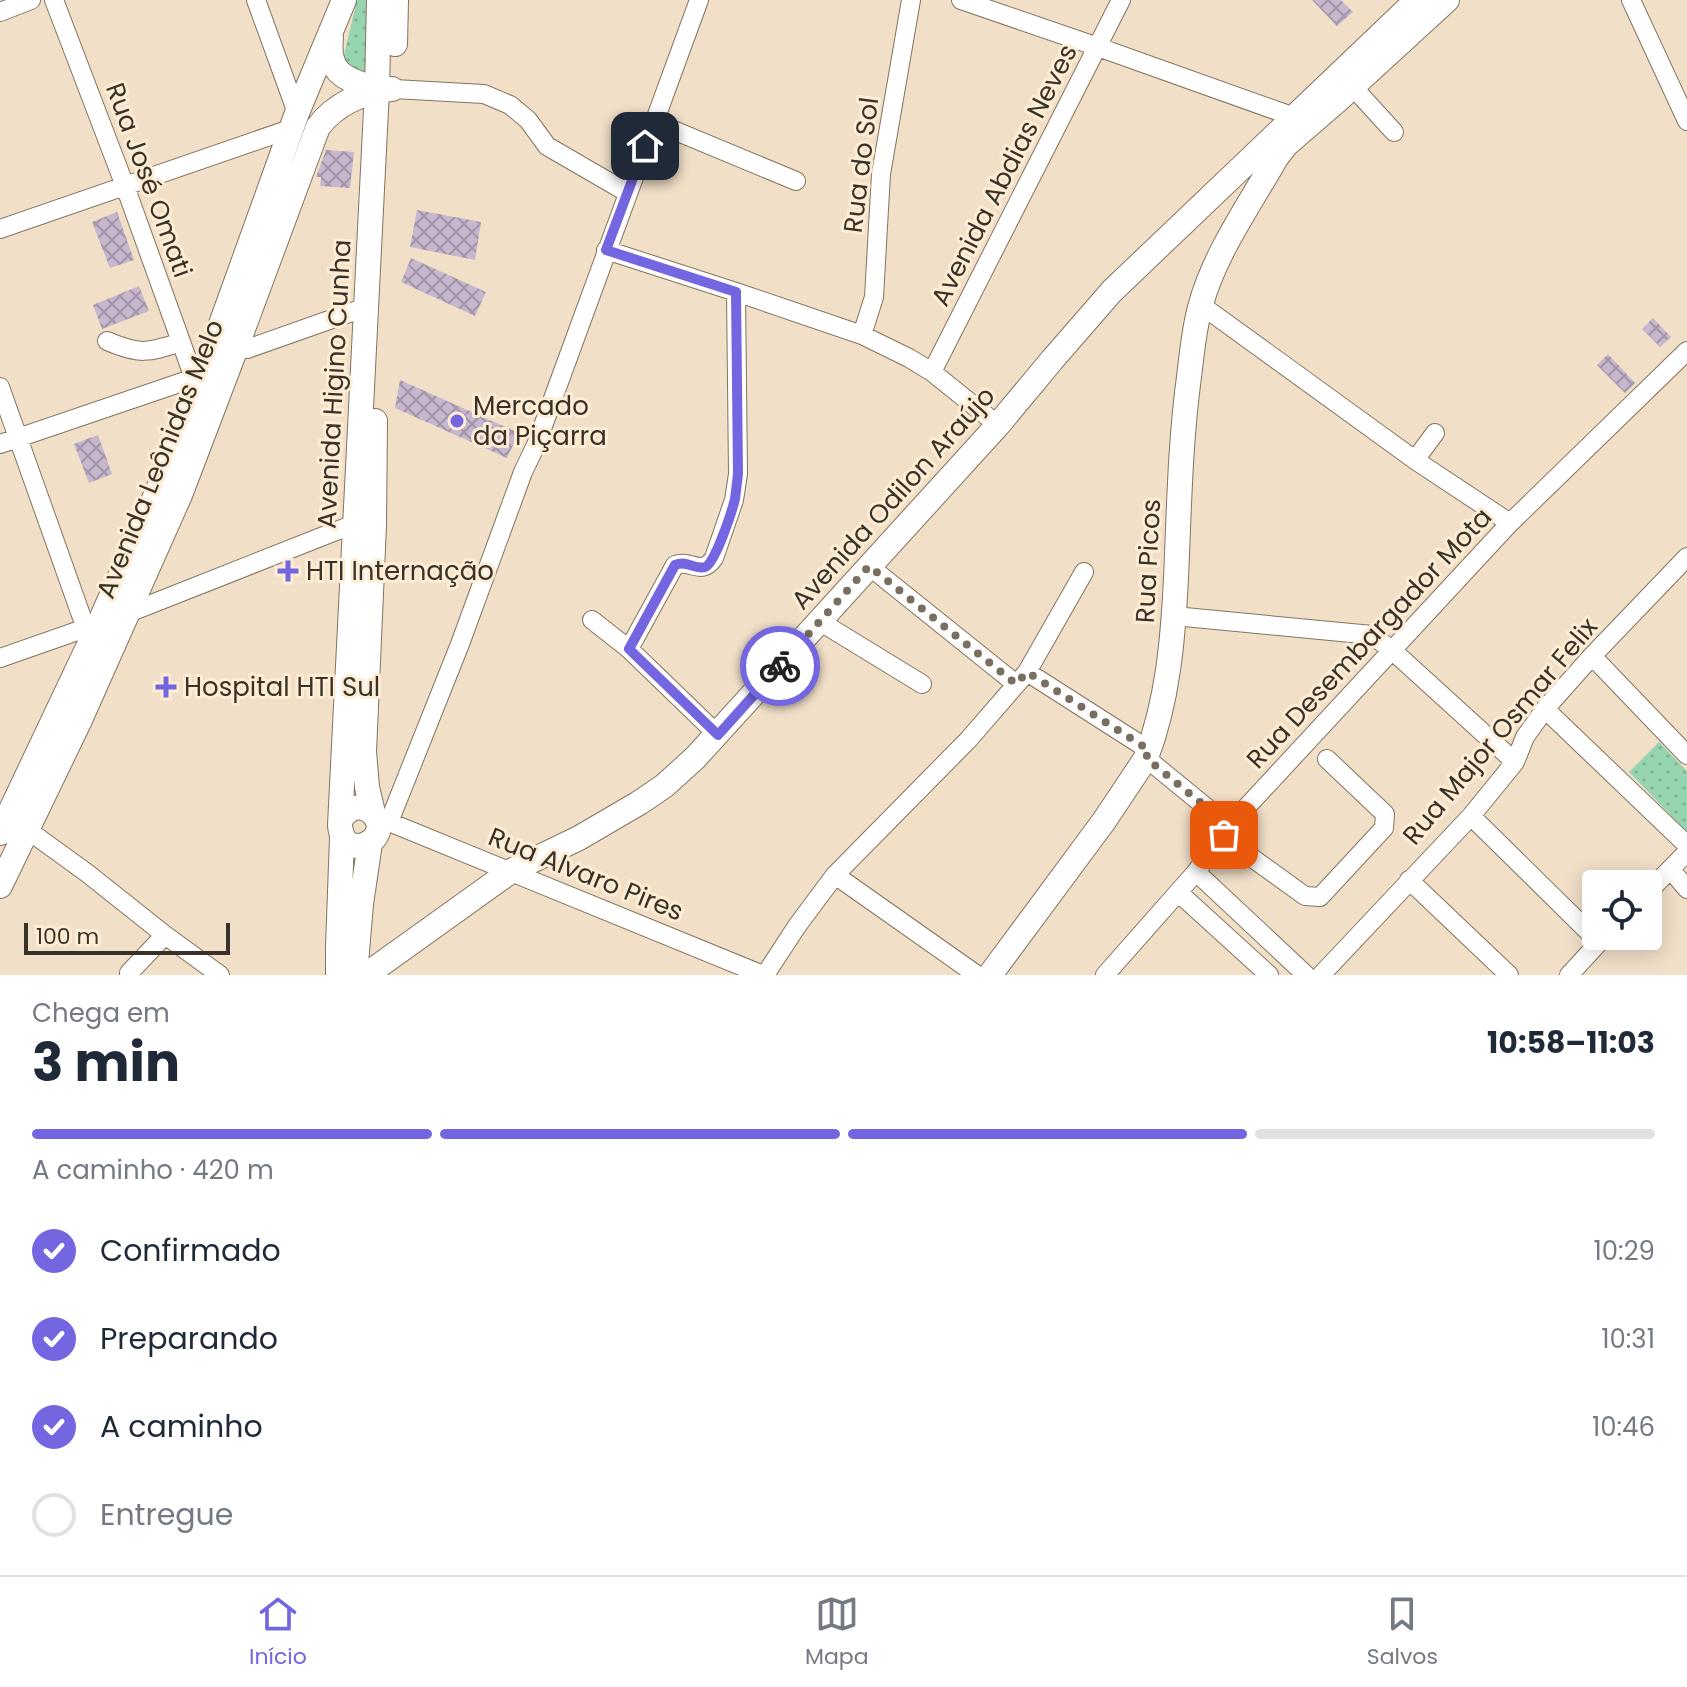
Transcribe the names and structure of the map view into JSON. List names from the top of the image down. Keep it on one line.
{"streets":{"main road":["Avenida Higino Cunha","Avenida Leônidas Melo","Avenida Odilon Araújo","Rua Picos"],"street":["Rua do Sol","Avenida Abdias Neves","Rua José Omati","Rua Desembargador Mota","Rua Major Osmar Felix","Rua Alvaro Pires"]},"crossings":[["Rua José Omati","Avenida Leônidas Melo"],["Avenida Higino Cunha","Avenida Leônidas Melo"],["Avenida Higino Cunha","Rua Alvaro Pires"],["Avenida Odilon Araújo","Rua Picos"],["Avenida Odilon Araújo","Rua Alvaro Pires"]],"places":{"other":["Mercado da Piçarra"],"health":["HTI Internação","Hospital HTI Sul"]},"scale_bar":"100 m","page":{"scale":"100 m","heading":["3 min","Chega em","10:58–11:03"],"bar":"A caminho · 420 m","list":[["Confirmado","10:29"],["Preparando","10:31"],["A caminho","10:46"],"Entregue"],"tabs":["Início","Mapa","Salvos"]}}
